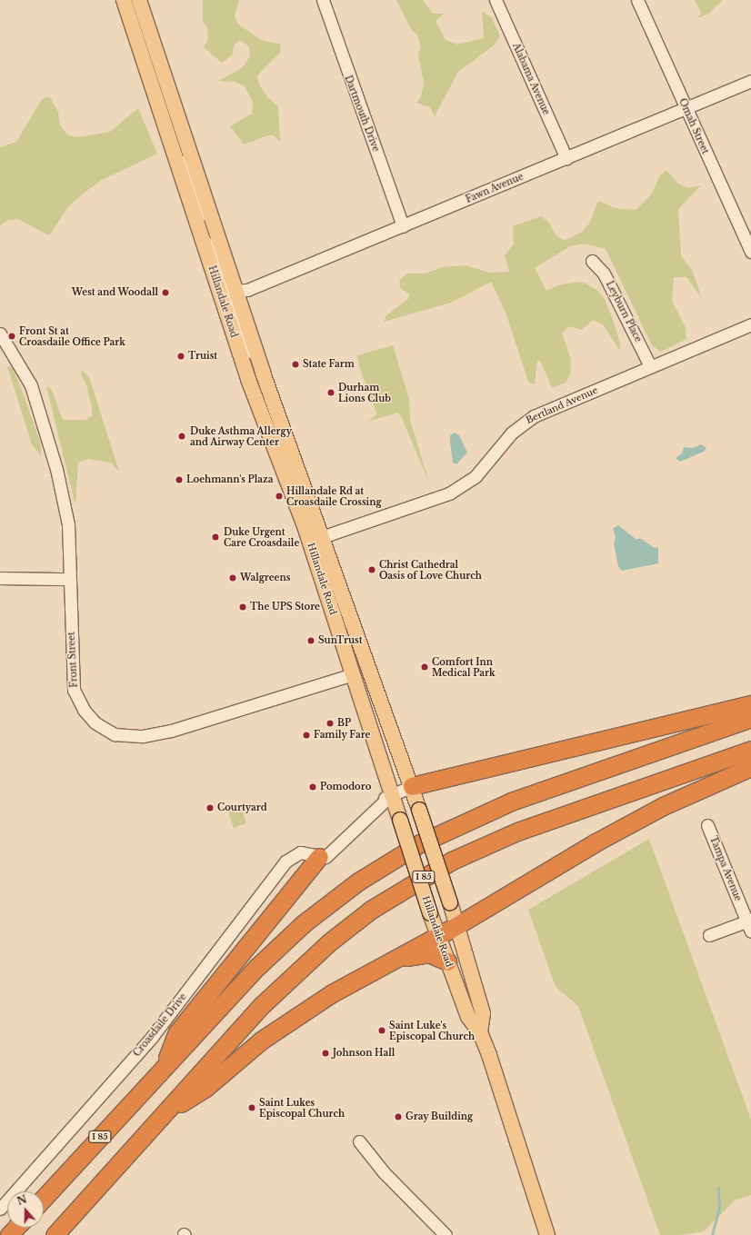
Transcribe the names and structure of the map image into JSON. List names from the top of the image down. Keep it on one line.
{"streets":{"highway":["I 85"],"main road":["Hillandale Road"],"street":["Alabama Avenue","Dartmouth Drive","Omah Street","Fawn Avenue","Leyburn Place","Bertland Avenue","Front Street","Tampa Avenue","Croasdaile Drive"]},"crossings":[["Alabama Avenue","Fawn Avenue"],["Dartmouth Drive","Fawn Avenue"],["Omah Street","Fawn Avenue"],["Fawn Avenue","Hillandale Road"],["Hillandale Road","Bertland Avenue"],["Hillandale Road","Front Street"],["Leyburn Place","Bertland Avenue"]],"places":["West and Woodall","Front St at Croasdaile Office Park","Truist","State Farm","Durham Lions Club","Duke Asthma Allergy and Airway Center","Loehmann's Plaza","Hillandale Rd at Croasdaile Crossing","Duke Urgent Care Croasdaile","Christ Cathedral Oasis of Love Church","Walgreens","The UPS Store","SunTrust","Comfort Inn Medical Park","BP","Family Fare","Pomodoro","Courtyard","Saint Luke's Episcopal Church","Johnson Hall","Saint Lukes Episcopal Church","Gray Building"],"north":"top"}
